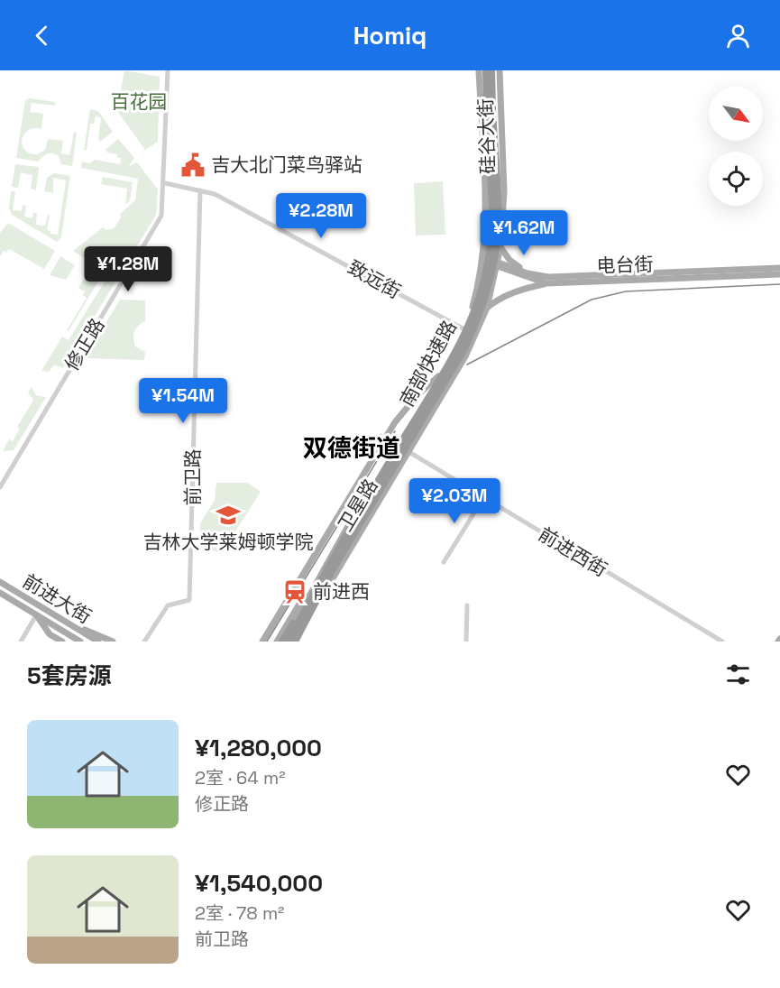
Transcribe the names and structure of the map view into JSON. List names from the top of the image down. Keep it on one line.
{"streets":{"highway":["南部快速路"],"main road":["硅谷大街","电台街","卫星路","前进大街"],"street":["致远街","修正路","前卫路","前进西街"]},"crossings":[["硅谷大街","电台街"],["硅谷大街","卫星路"],["电台街","卫星路"],["致远街","修正路"],["致远街","前卫路"],["致远街","卫星路"],["南部快速路","卫星路"],["卫星路","前进西街"]],"districts":["双德街道"],"parks":["百花园"],"places":{"public building":["吉大北门菜鸟驿站"],"school or university":["吉林大学莱姆顿学院"],"station":["前进西"]},"north":"bottom right","page":{"header":"Homiq","price":["¥2.28M","¥1.62M","¥1.28M","¥1.54M","¥2.03M"],"heading":"5套房源","list":[{"name":"¥1,280,000","note":"2室 · 64 m² · 修正路"},{"name":"¥1,540,000","note":"2室 · 78 m² · 前卫路"}]}}
